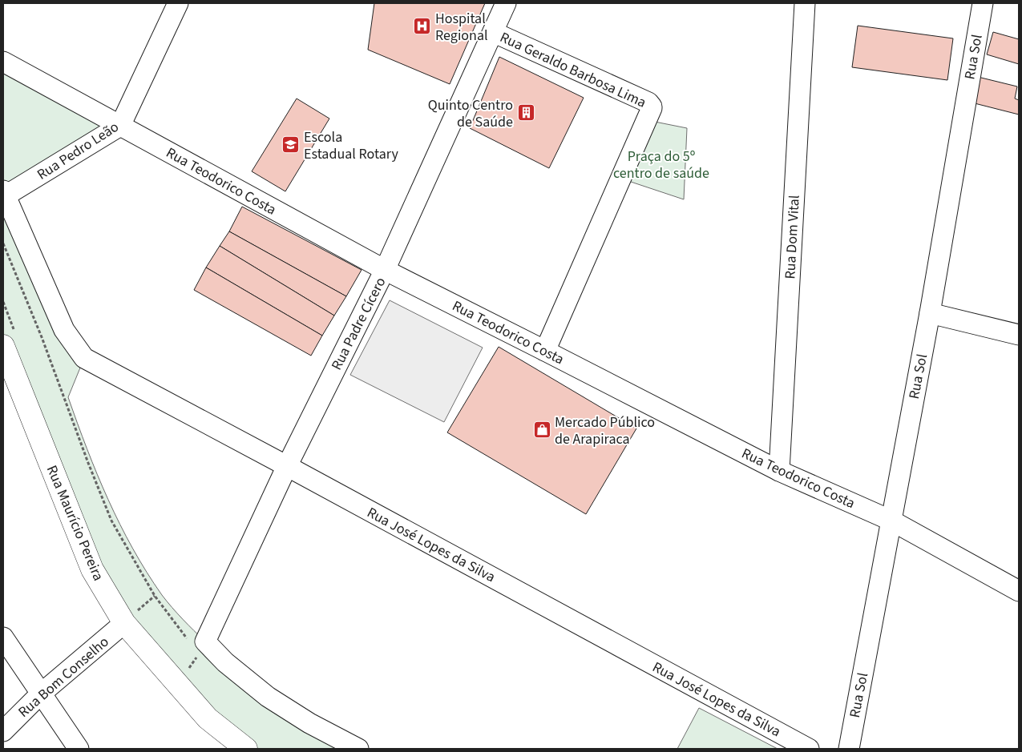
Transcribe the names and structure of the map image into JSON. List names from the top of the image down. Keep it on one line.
{"streets":{"main road":["Rua Maurício Pereira"],"street":["Rua Sol","Rua Geraldo Barbosa Lima","Rua Pedro Leão","Rua Teodorico Costa","Rua Dom Vital","Rua Padre Cícero","Rua José Lopes da Silva","Rua Bom Conselho"]},"crossings":[["Rua Sol","Rua Teodorico Costa"],["Rua Geraldo Barbosa Lima","Rua Teodorico Costa"],["Rua Geraldo Barbosa Lima","Rua Padre Cícero"],["Rua Pedro Leão","Rua Teodorico Costa"],["Rua Pedro Leão","Rua José Lopes da Silva"],["Rua Teodorico Costa","Rua Dom Vital"],["Rua Teodorico Costa","Rua Padre Cícero"],["Rua Padre Cícero","Rua José Lopes da Silva"],["Rua Maurício Pereira","Rua Bom Conselho"]],"parks":["Praça do 5º centro de saúde"],"places":{"hospital":["Hospital Regional"],"building":["Quinto Centro de Saúde"],"school or university":["Escola Estadual Rotary"],"shop":["Mercado Público de Arapiraca"]}}
